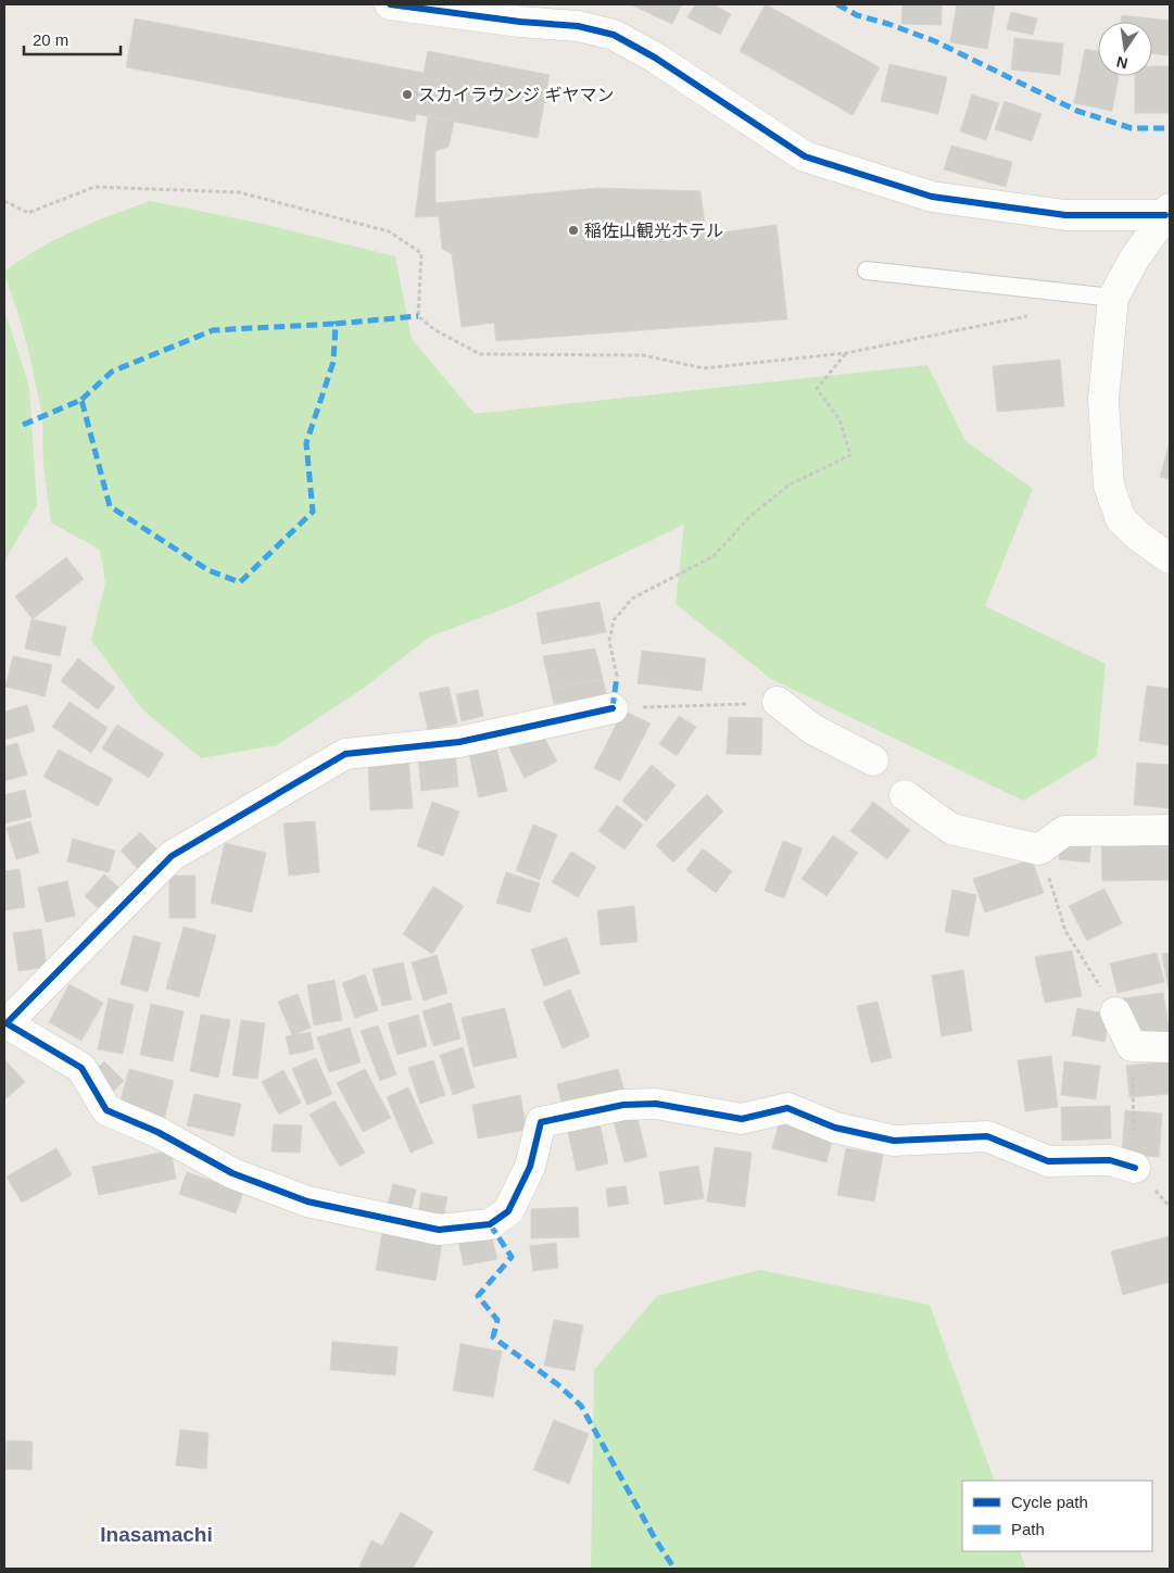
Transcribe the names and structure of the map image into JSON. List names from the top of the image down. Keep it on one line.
{"districts":["Inasamachi"],"places":["スカイラウンジ ギヤマン","稲佐山観光ホテル"],"legend":["Cycle path","Path"],"scale_bar":"20 m","north":"bottom"}
